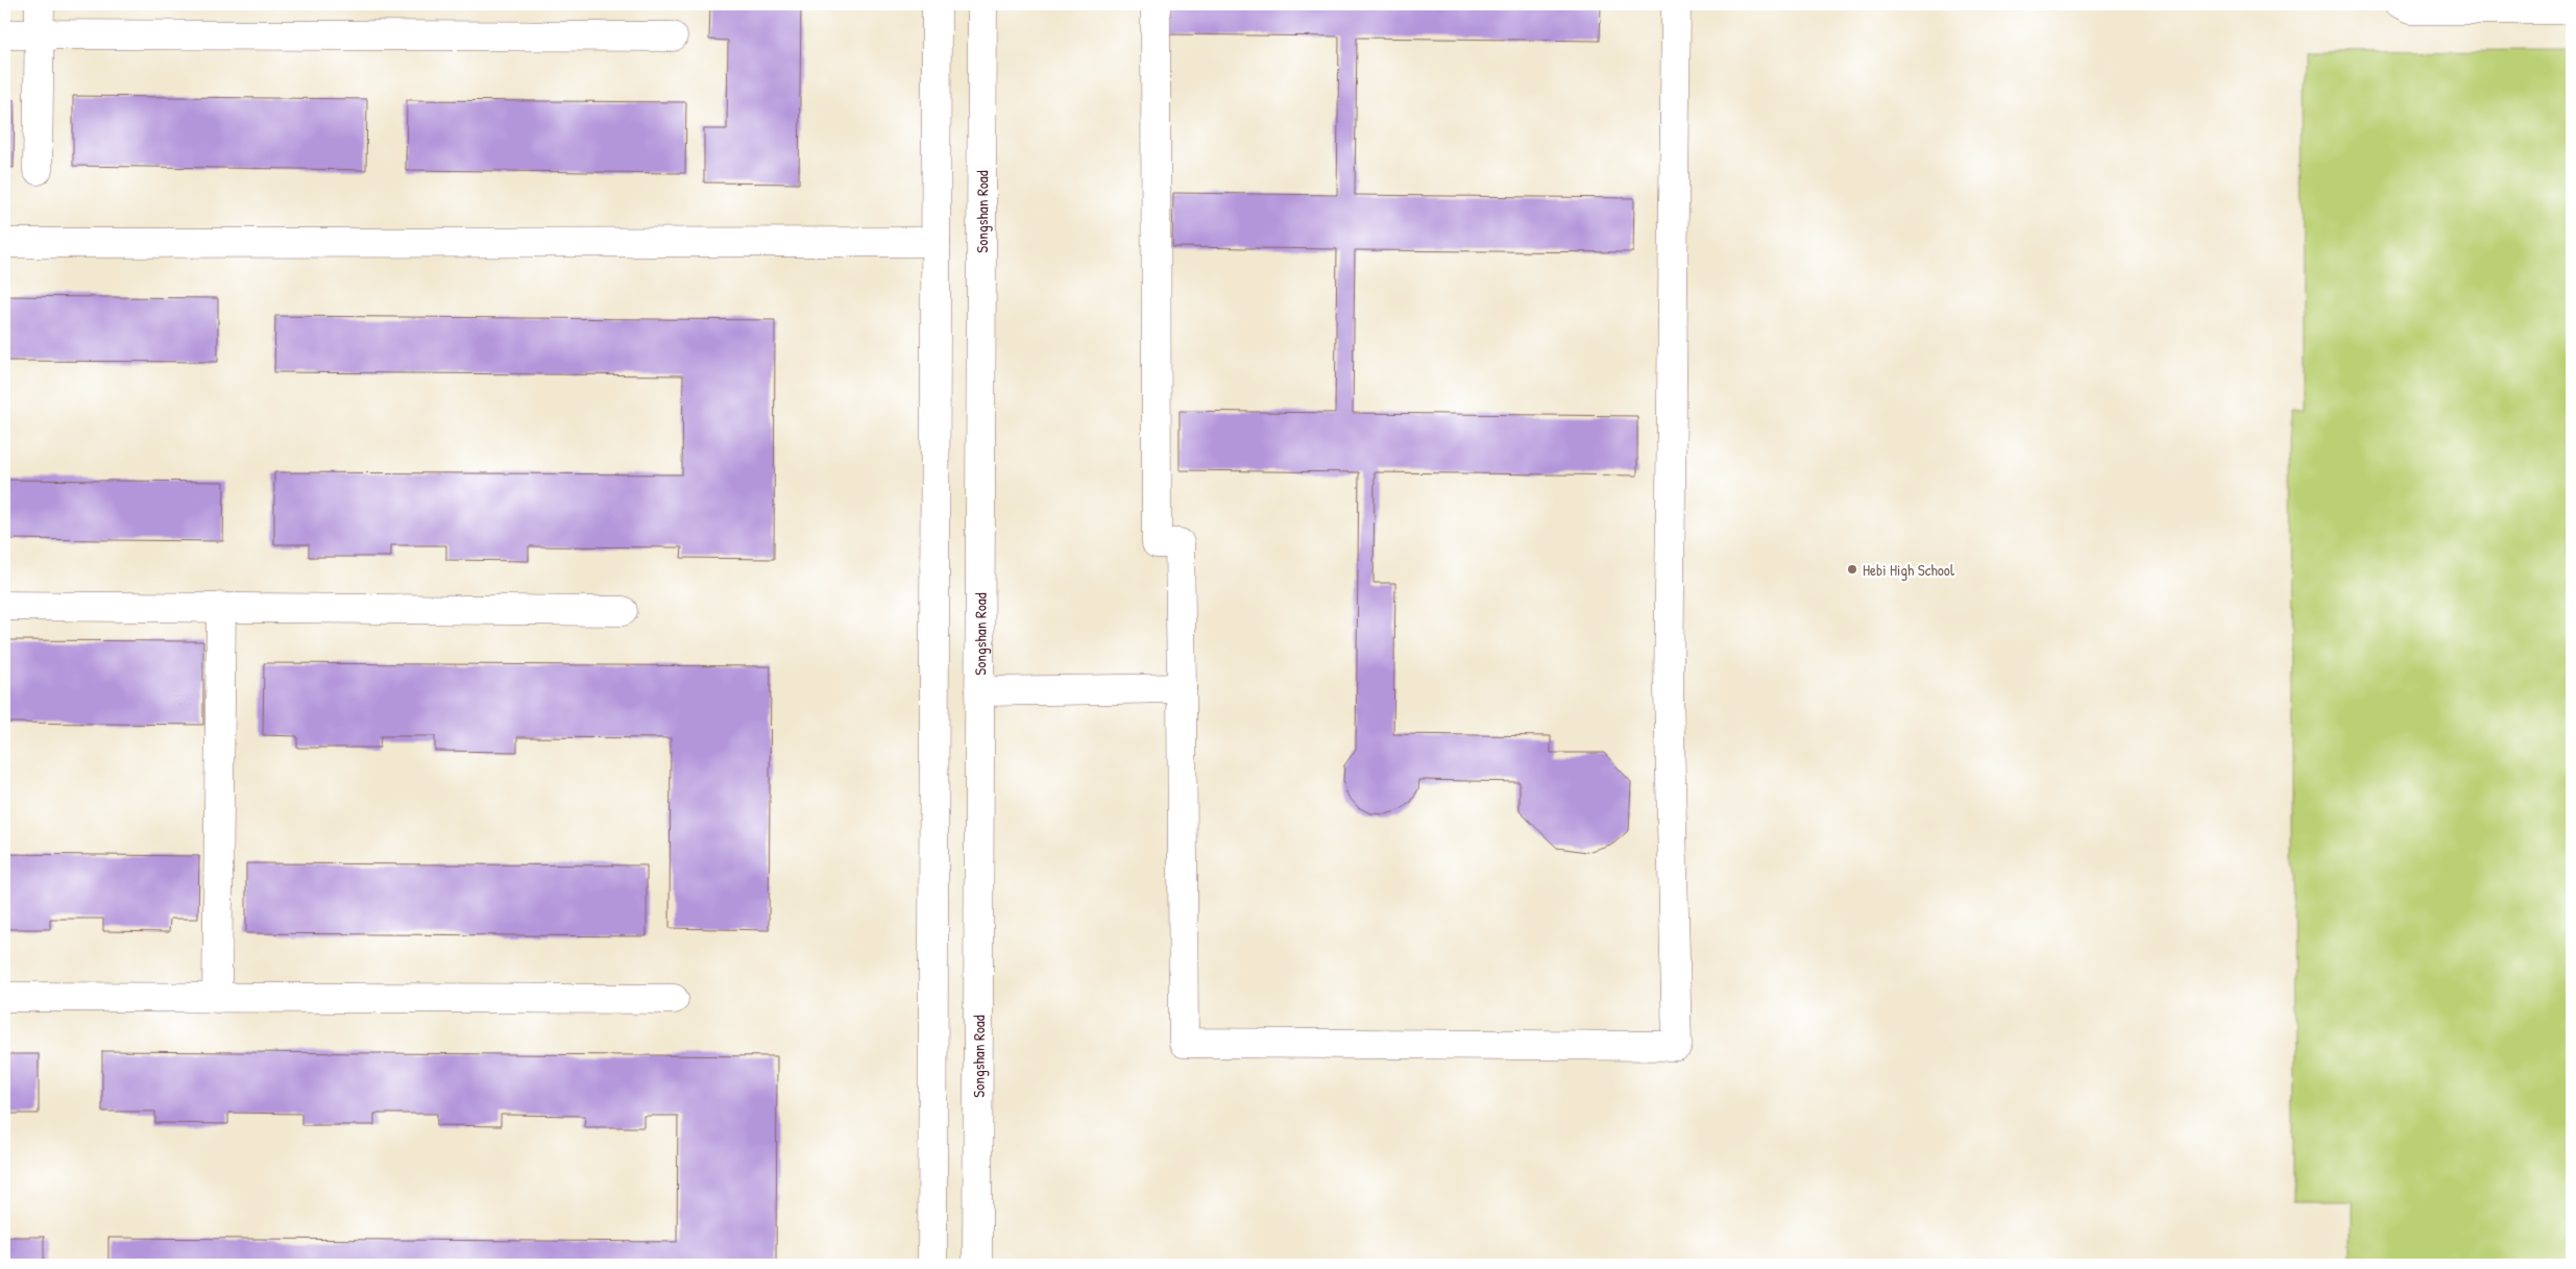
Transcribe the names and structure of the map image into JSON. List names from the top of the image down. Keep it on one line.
{"streets":{"street":["Songshan Road"]},"places":["Hebi High School"]}
